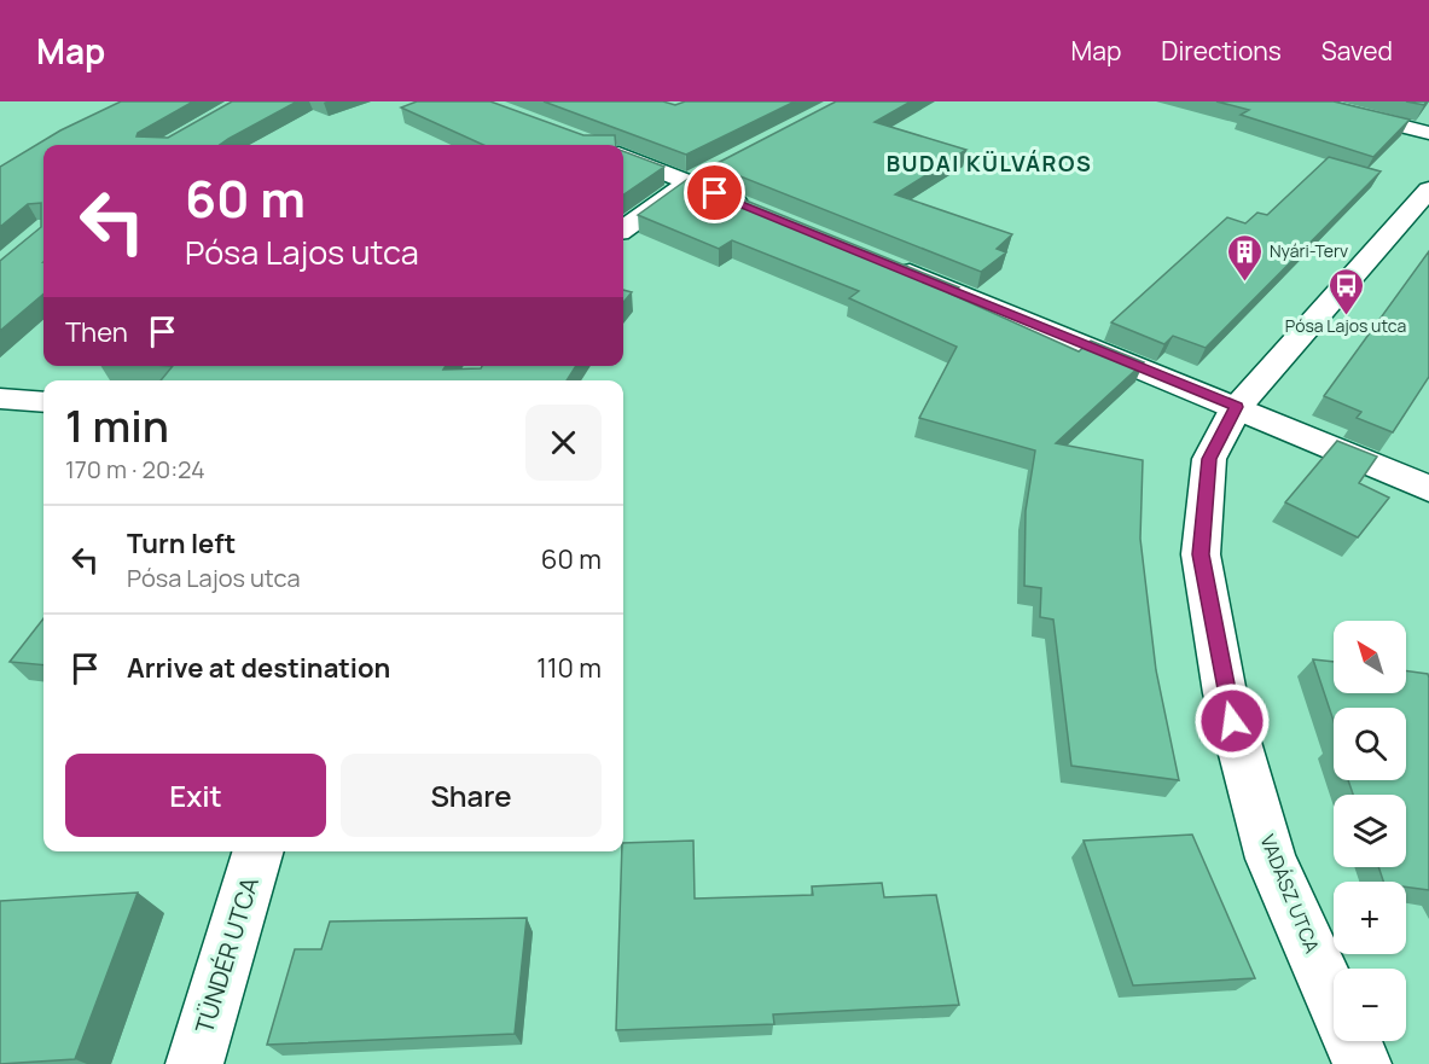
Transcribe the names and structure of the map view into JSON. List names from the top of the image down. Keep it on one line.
{"streets":{"street":["VADÁSZ UTCA","TÜNDÉR UTCA"]},"districts":["BUDAI KÜLVÁROS"],"places":{"building":["Nyári-Terv"],"bus stop":["Pósa Lajos utca"]},"north":"top left","page":{"header":"Map","nav":["Map","Directions","Saved"],"turn":["60 m","Pósa Lajos utca"],"then":"Then","heading":["1 min","170 m · 20:24"],"list":[{"name":"Turn left","note":"Pósa Lajos utca","value":"60 m"},{"name":"Arrive at destination","value":"110 m"}],"map_buttons":["+","−"],"buttons":["Exit","Share"]}}
